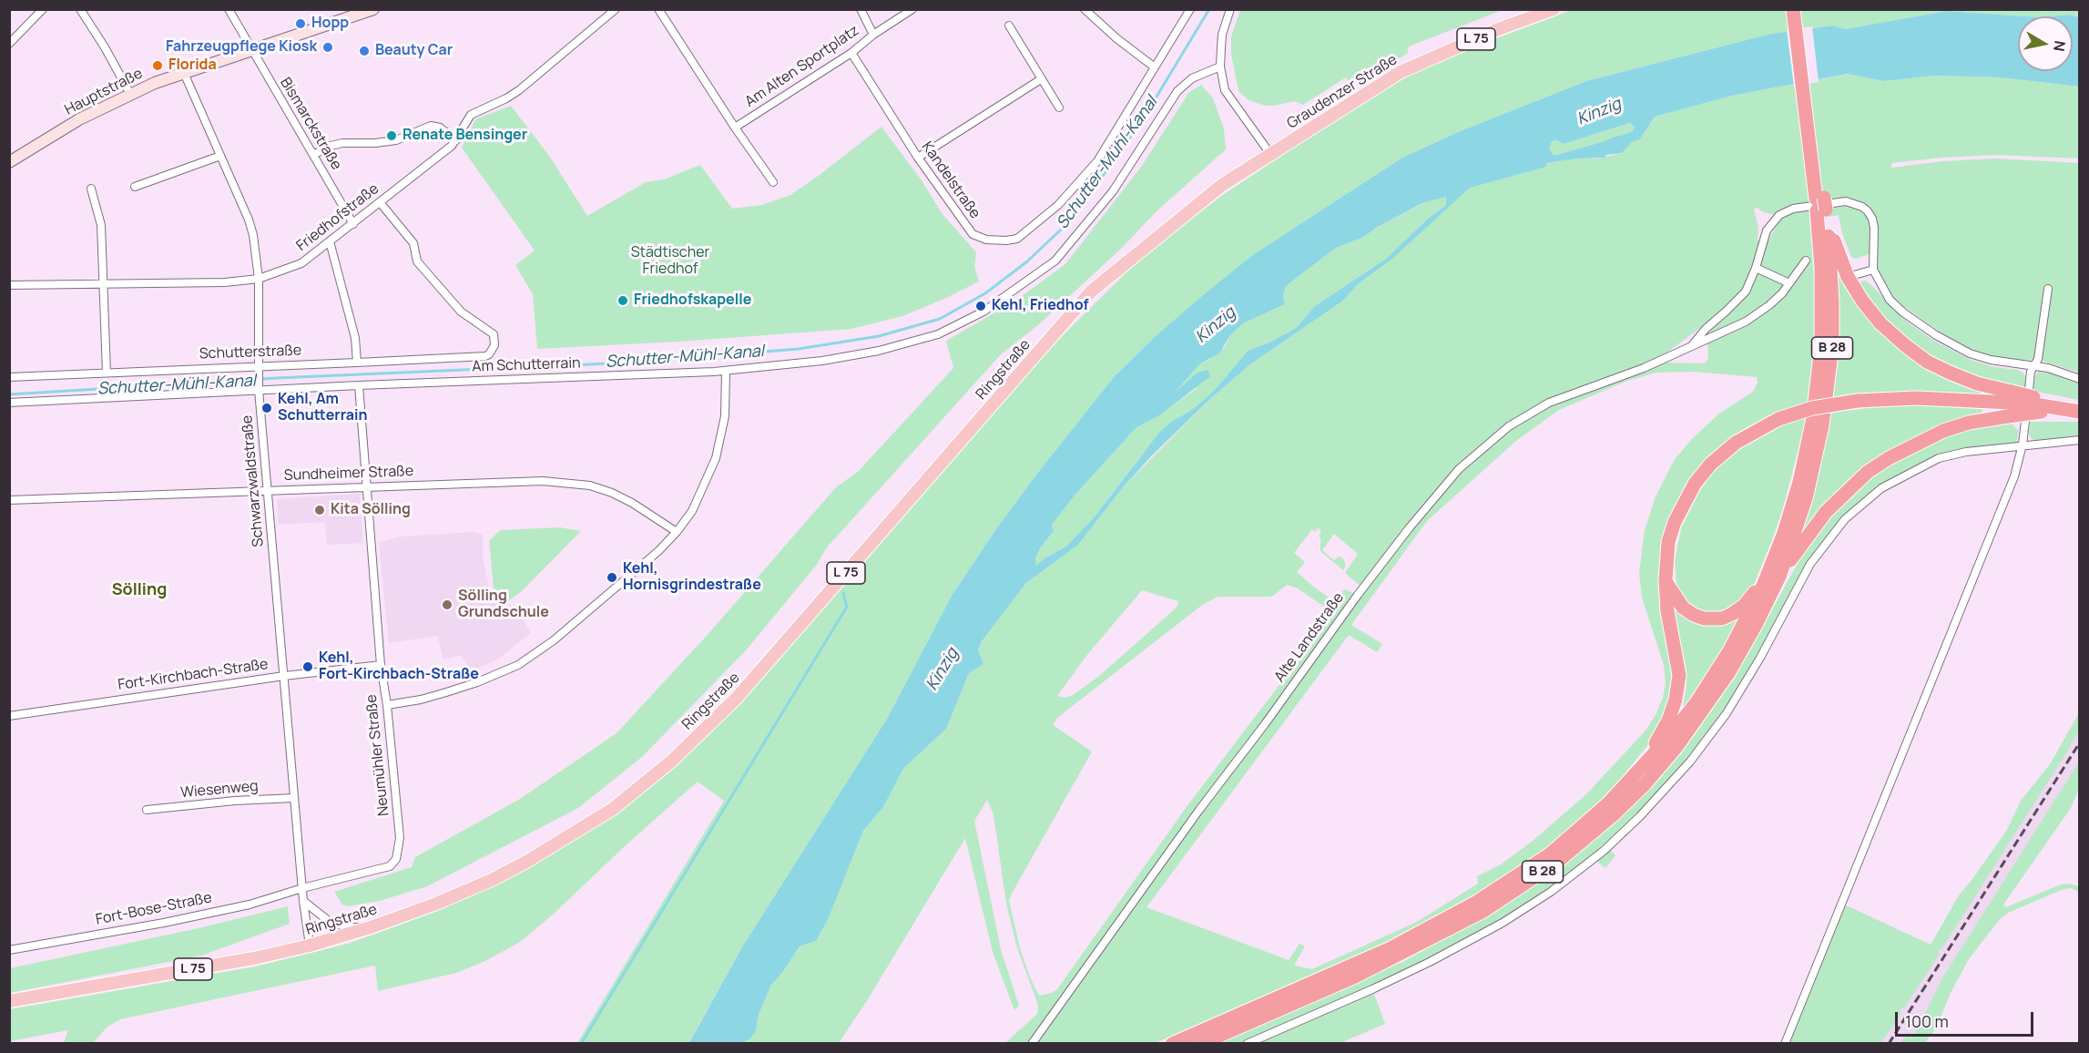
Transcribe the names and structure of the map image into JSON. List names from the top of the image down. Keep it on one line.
{"streets":{"highway":["B 28"],"main road":["L 75","Graudenzer Straße","Ringstraße"],"street":["Am Alten Sportplatz","Hauptstraße","Bismarckstraße","Kandelstraße","Friedhofstraße","Schutterstraße","Am Schutterrain","Sundheimer Straße","Schwarzwaldstraße","Alte Landstraße","Fort-Kirchbach-Straße","Neumühler Straße","Wiesenweg","Fort-Bose-Straße"]},"crossings":[["Am Alten Sportplatz","Kandelstraße"],["Hauptstraße","Bismarckstraße"],["Hauptstraße","Schwarzwaldstraße"],["Graudenzer Straße","Ringstraße"],["Bismarckstraße","Friedhofstraße"],["Friedhofstraße","Schutterstraße"],["Friedhofstraße","Schwarzwaldstraße"],["Schutterstraße","Schwarzwaldstraße"],["Am Schutterrain","Schwarzwaldstraße"],["Am Schutterrain","Neumühler Straße"],["Ringstraße","Schwarzwaldstraße"],["Sundheimer Straße","Schwarzwaldstraße"],["Sundheimer Straße","Neumühler Straße"],["Schwarzwaldstraße","Fort-Kirchbach-Straße"],["Schwarzwaldstraße","Neumühler Straße"],["Schwarzwaldstraße","Wiesenweg"],["Schwarzwaldstraße","Fort-Bose-Straße"],["Fort-Kirchbach-Straße","Neumühler Straße"],["Neumühler Straße","Fort-Bose-Straße"]],"districts":["Sölling"],"water":["Kinzig","Schutter-Mühl-Kanal"],"parks":["Städtischer Friedhof"],"places":["Hopp","Fahrzeugpflege Kiosk","Beauty Car","Florida","Renate Bensinger","Friedhofskapelle","Kehl, Friedhof","Kehl, Am Schutterrain","Kita Sölling","Kehl, Hornisgrindestraße","Sölling Grundschule","Kehl, Fort-Kirchbach-Straße"],"scale_bar":"100 m","north":"right"}
